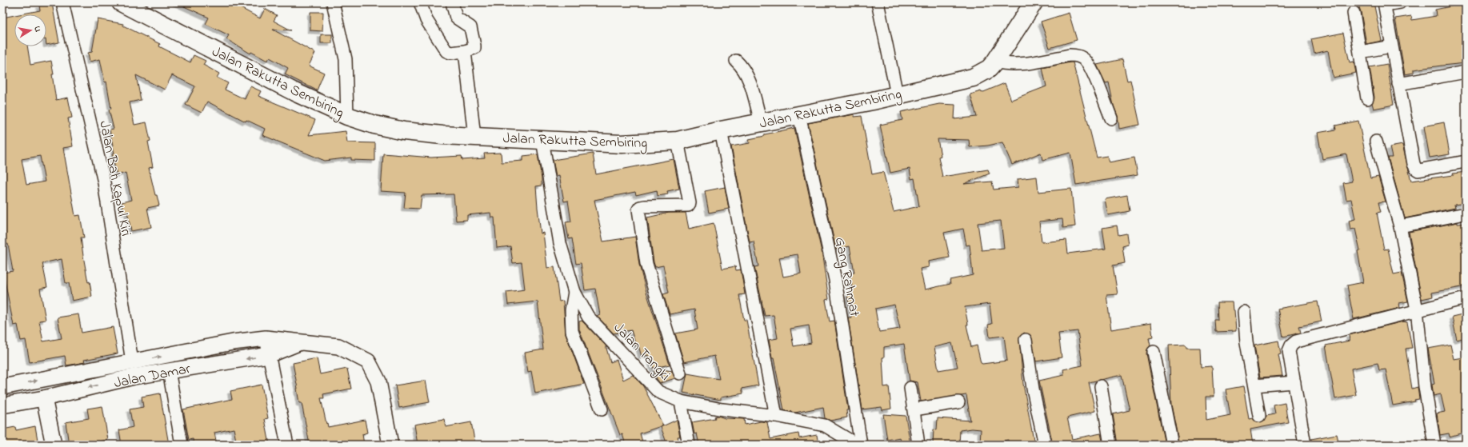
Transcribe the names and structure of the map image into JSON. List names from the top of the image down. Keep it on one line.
{"streets":{"main road":["Jalan Rakutta Sembiring"],"street":["Jalan Bah Kapul Kiri","Gang Rahmat","Jalan Tangki","Jalan Damar"]},"crossings":[["Jalan Rakutta Sembiring","Gang Rahmat"],["Jalan Rakutta Sembiring","Jalan Tangki"],["Jalan Bah Kapul Kiri","Jalan Damar"]],"north":"right"}
